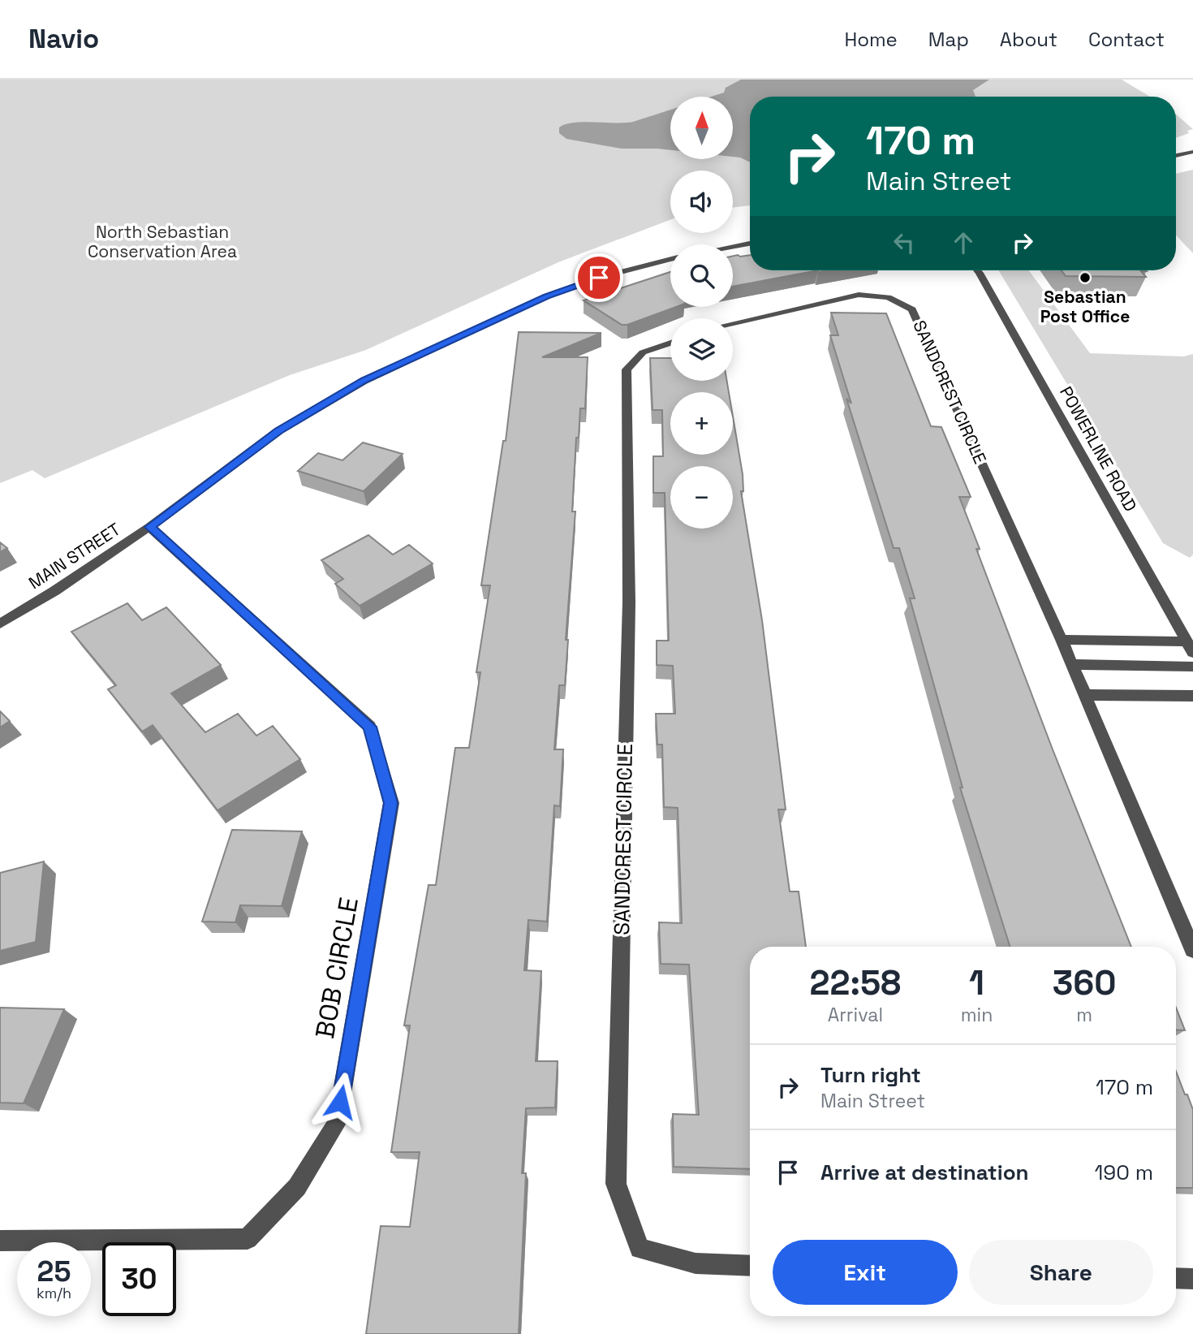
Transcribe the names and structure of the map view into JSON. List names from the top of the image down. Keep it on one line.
{"streets":{"street":["SANDCREST CIRCLE","POWERLINE ROAD","MAIN STREET","BOB CIRCLE"]},"crossings":[["MAIN STREET","BOB CIRCLE"]],"parks":["North Sebastian Conservation Area"],"places":["Sebastian Post Office"],"north":"top","page":{"header":"Navio","nav":["Home","Map","About","Contact"],"map_buttons":["+","−"],"turn":["170 m","Main Street"],"eta":["22:58","Arrival","1","min","360","m"],"list":[{"name":"Turn right","note":"Main Street","value":"170 m"},{"name":"Arrive at destination","value":"190 m"}],"buttons":["Exit","Share"],"speed":"25 km/h","limit":"30"}}
